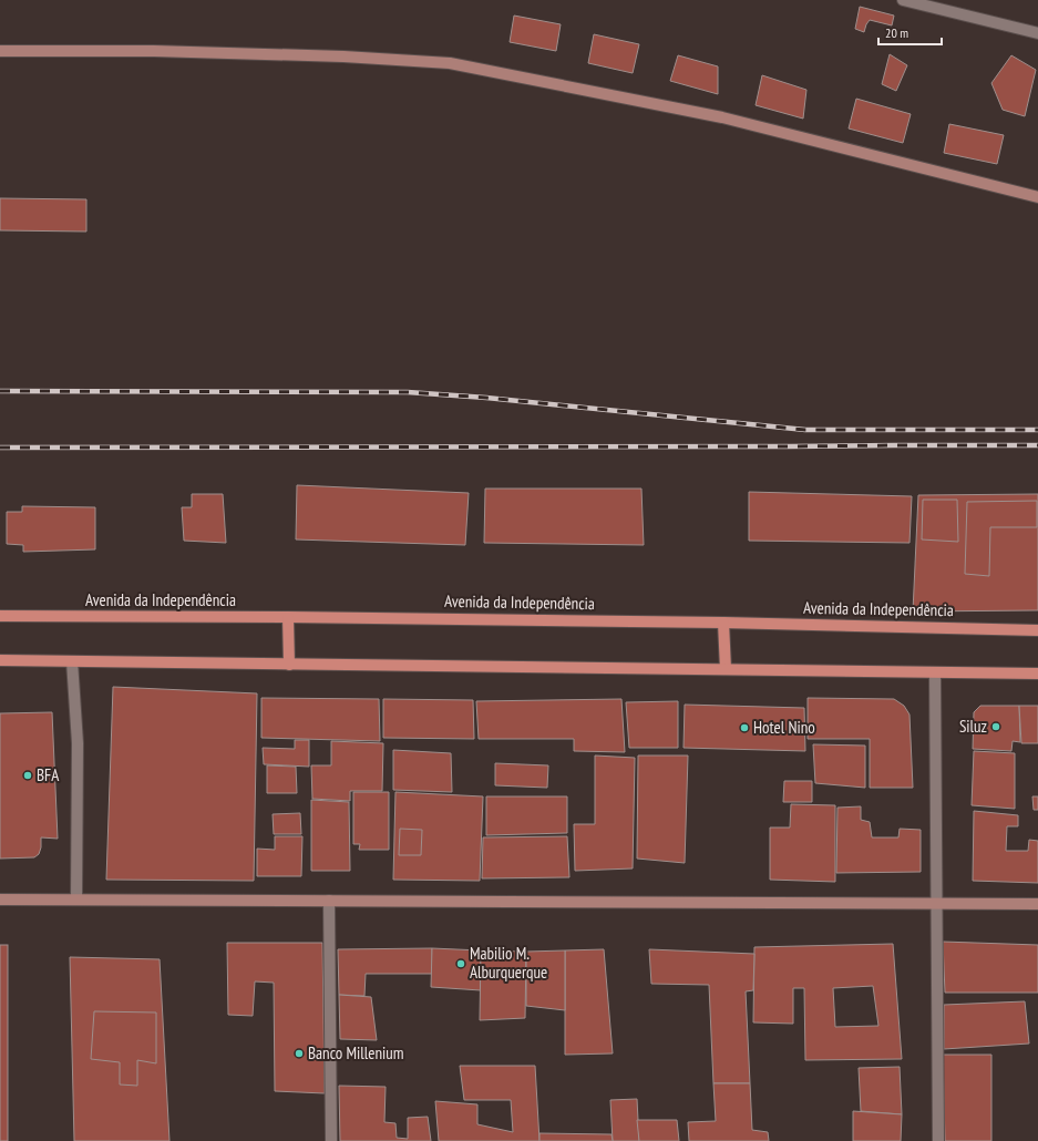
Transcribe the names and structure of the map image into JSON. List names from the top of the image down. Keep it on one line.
{"streets":{"main road":["Avenida da Independência"]},"places":["Siluz","Hotel Nino","BFA","Mabilio M. Alburquerque","Banco Millenium"],"scale_bar":"20 m"}
